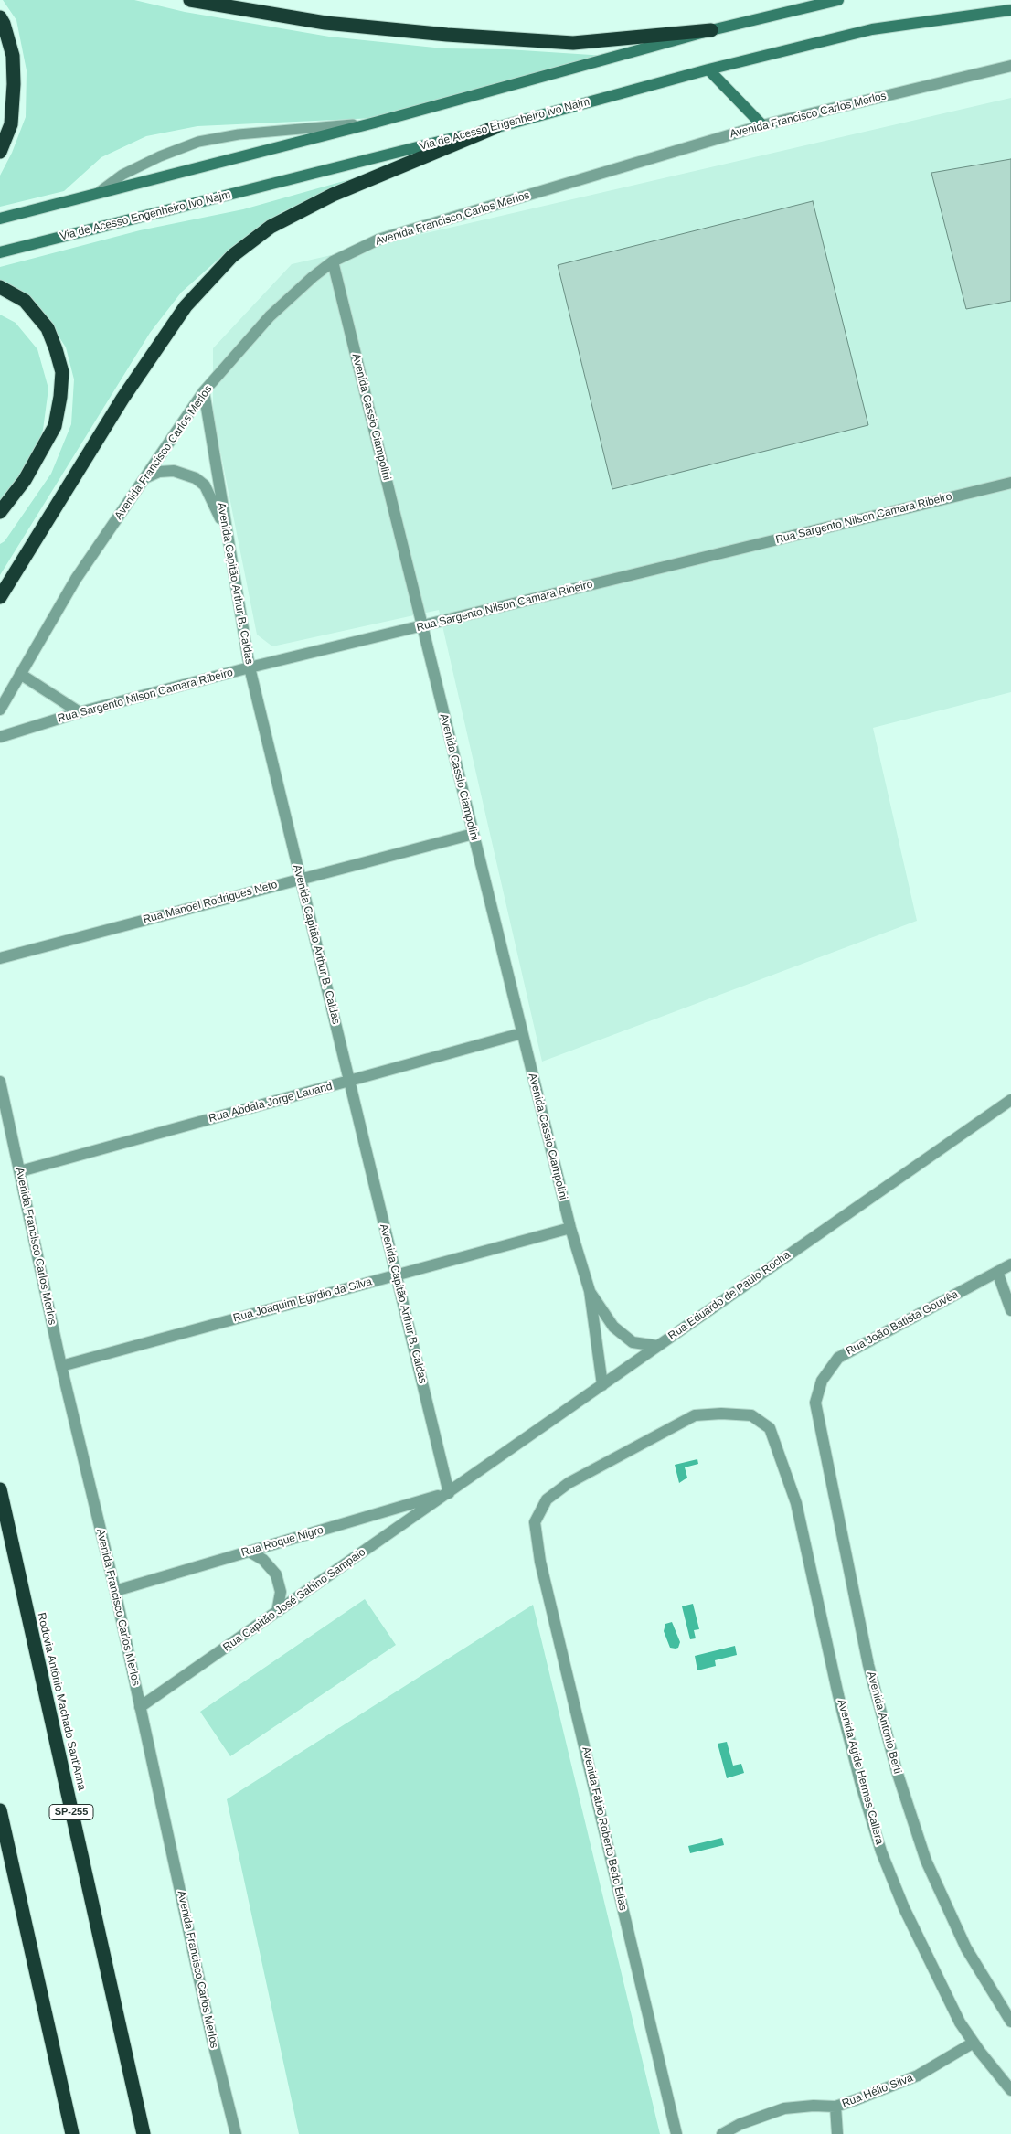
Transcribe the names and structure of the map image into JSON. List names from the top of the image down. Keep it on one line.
{"streets":{"highway":["Rodovia Antônio Machado Sant'Anna","SP-255"],"main road":["Via de Acesso Engenheiro Ivo Najm"],"street":["Avenida Francisco Carlos Merlos","Avenida Cassio Ciampolini","Rua Sargento Nilson Camara Ribeiro","Avenida Capitão Arthur B. Caldas","Rua Manoel Rodrigues Neto","Rua Abdala Jorge Lauand","Rua Eduardo de Paulo Rocha","Rua Joaquim Egydio da Silva","Rua João Batista Gouvêa","Rua Roque Nigro","Rua Capitão José Sabino Sampaio","Avenida Antonio Berti","Avenida Agide Hermes Callera","Avenida Fábio Roberto Bedo Elias","Rua Hélio Silva"]},"crossings":[["Avenida Francisco Carlos Merlos","Avenida Cassio Ciampolini"],["Avenida Francisco Carlos Merlos","Avenida Capitão Arthur B. Caldas"],["Avenida Francisco Carlos Merlos","Rua Abdala Jorge Lauand"],["Avenida Francisco Carlos Merlos","Rua Joaquim Egydio da Silva"],["Avenida Francisco Carlos Merlos","Rua Roque Nigro"],["Avenida Francisco Carlos Merlos","Rua Capitão José Sabino Sampaio"],["Avenida Cassio Ciampolini","Rua Sargento Nilson Camara Ribeiro"],["Avenida Cassio Ciampolini","Rua Manoel Rodrigues Neto"],["Avenida Cassio Ciampolini","Rua Abdala Jorge Lauand"],["Avenida Cassio Ciampolini","Rua Joaquim Egydio da Silva"],["Rua Sargento Nilson Camara Ribeiro","Avenida Capitão Arthur B. Caldas"],["Avenida Capitão Arthur B. Caldas","Rua Manoel Rodrigues Neto"],["Avenida Capitão Arthur B. Caldas","Rua Abdala Jorge Lauand"],["Avenida Capitão Arthur B. Caldas","Rua Eduardo de Paulo Rocha"],["Avenida Capitão Arthur B. Caldas","Rua Joaquim Egydio da Silva"],["Avenida Capitão Arthur B. Caldas","Rua Roque Nigro"],["Avenida Capitão Arthur B. Caldas","Rua Capitão José Sabino Sampaio"],["Rua Eduardo de Paulo Rocha","Rua Roque Nigro"],["Rua Eduardo de Paulo Rocha","Rua Capitão José Sabino Sampaio"],["Rua João Batista Gouvêa","Avenida Antonio Berti"],["Rua Roque Nigro","Rua Capitão José Sabino Sampaio"],["Avenida Agide Hermes Callera","Avenida Fábio Roberto Bedo Elias"],["Avenida Agide Hermes Callera","Rua Hélio Silva"]]}
